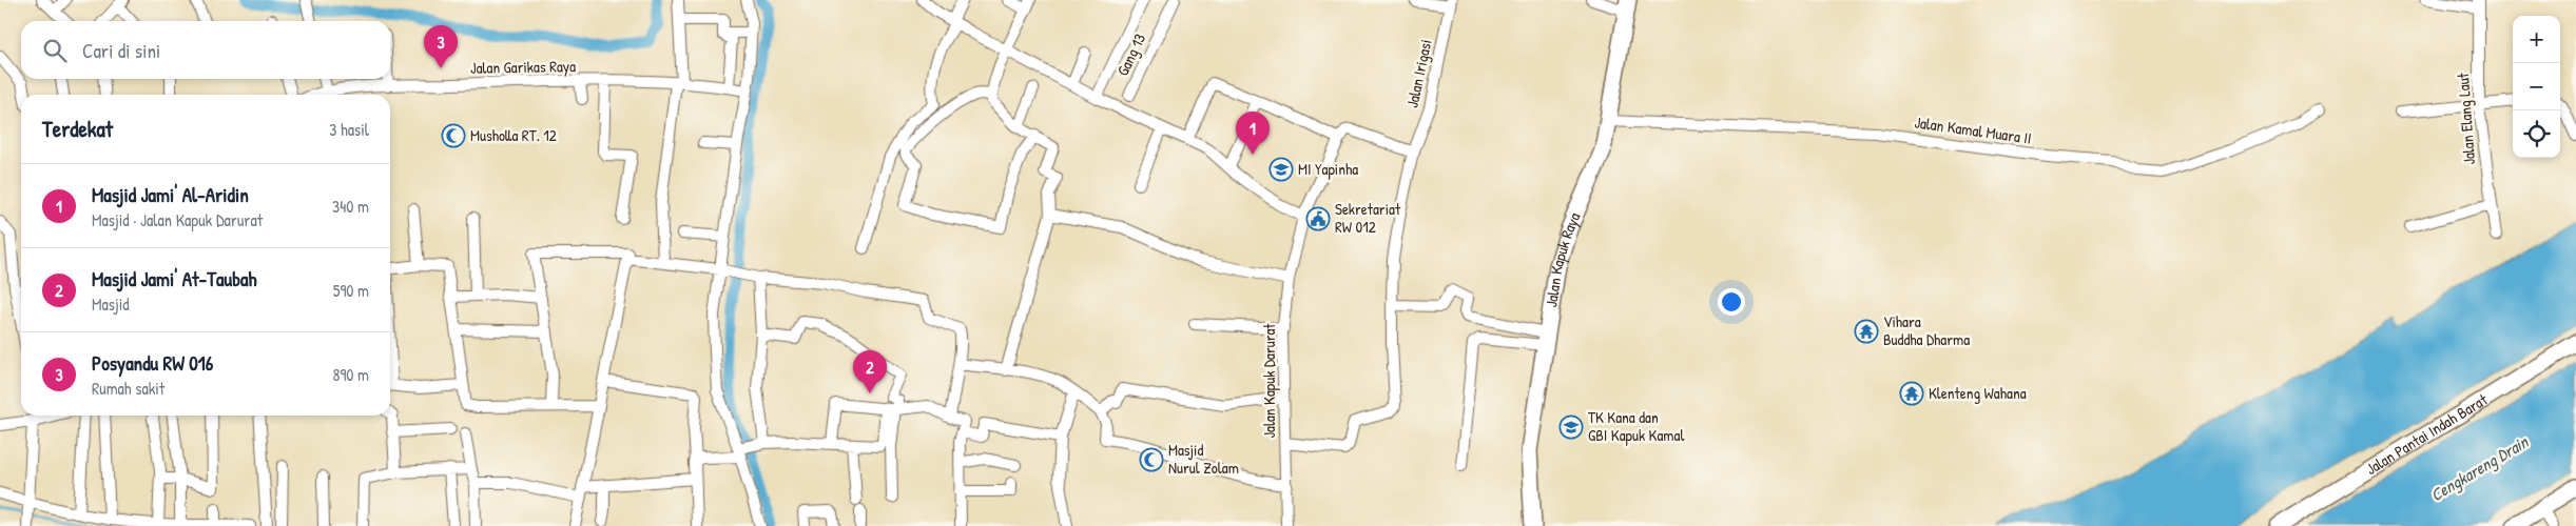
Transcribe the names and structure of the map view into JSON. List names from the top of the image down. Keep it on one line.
{"streets":{"main road":["Jalan Kapuk Raya","Jalan Pantai Indah Barat"],"street":["Gang 13","Jalan Garikas Raya","Jalan Irigasi","Jalan Elang Laut","Jalan Kamal Muara II","Jalan Kapuk Darurat"]},"crossings":[["Jalan Irigasi","Jalan Kapuk Darurat"],["Jalan Kamal Muara II","Jalan Kapuk Raya"]],"water":["Cengkareng Drain"],"places":{"mosque":["Musholla RT. 12","Masjid Nurul Zolam"],"school or university":["MI Yapinha","TK Kana dan GBI Kapuk Kamal"],"public building":["Sekretariat RW 012"],"temple":["Vihara Buddha Dharma","Klenteng Wahana"]},"page":{"map_buttons":["+","−"],"search":"Cari di sini","pins":["3","1","2"],"heading":["Terdekat","3 hasil"],"list":[{"mark":"1","name":"Masjid Jami' Al-Aridin","note":"Masjid · Jalan Kapuk Darurat","value":"340 m"},{"mark":"2","name":"Masjid Jami' At-Taubah","note":"Masjid","value":"590 m"},{"mark":"3","name":"Posyandu RW 016","note":"Rumah sakit","value":"890 m"}]}}
